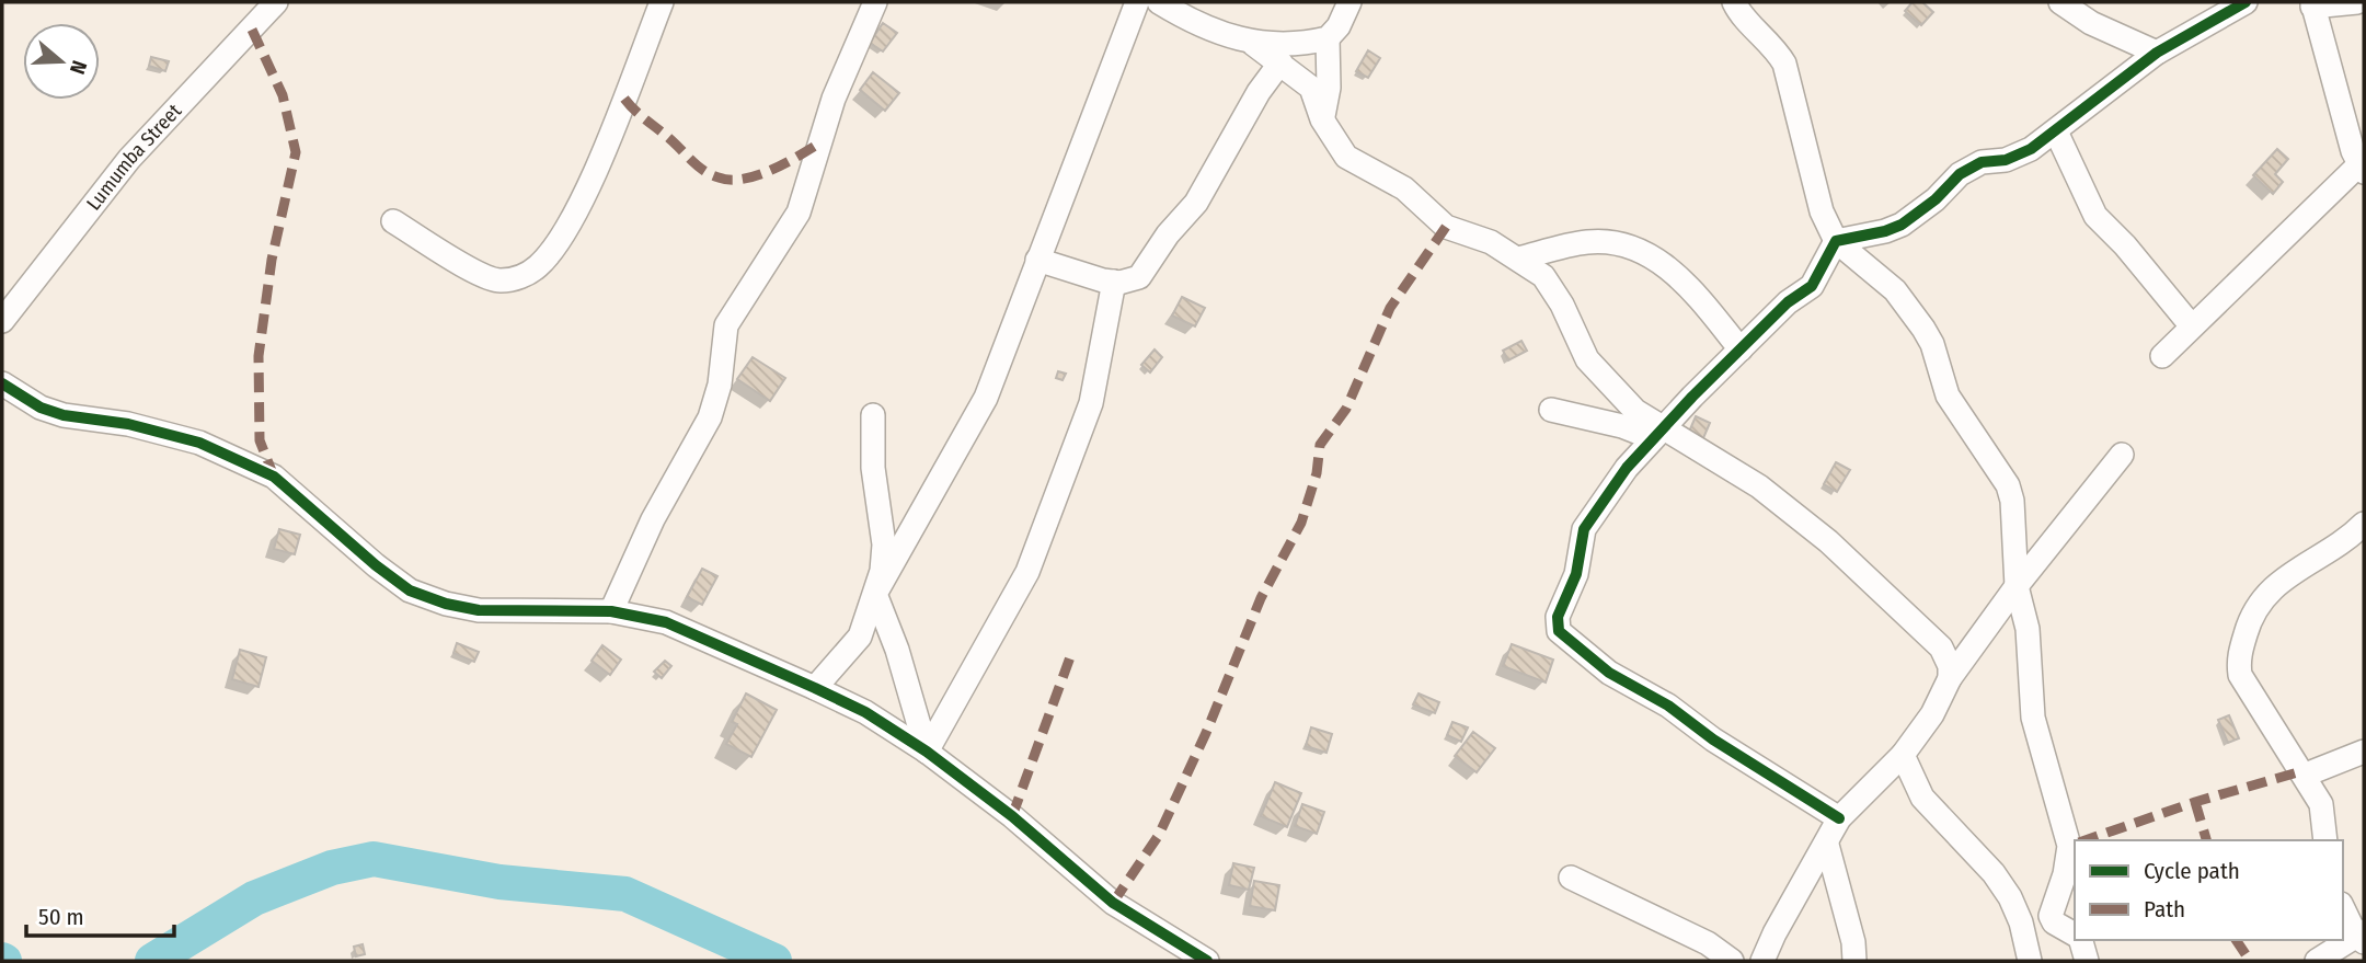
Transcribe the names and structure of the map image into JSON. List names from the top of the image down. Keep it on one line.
{"streets":{"street":["Lumumba Street"]},"legend":["Cycle path","Path"],"scale_bar":"50 m","north":"right"}
